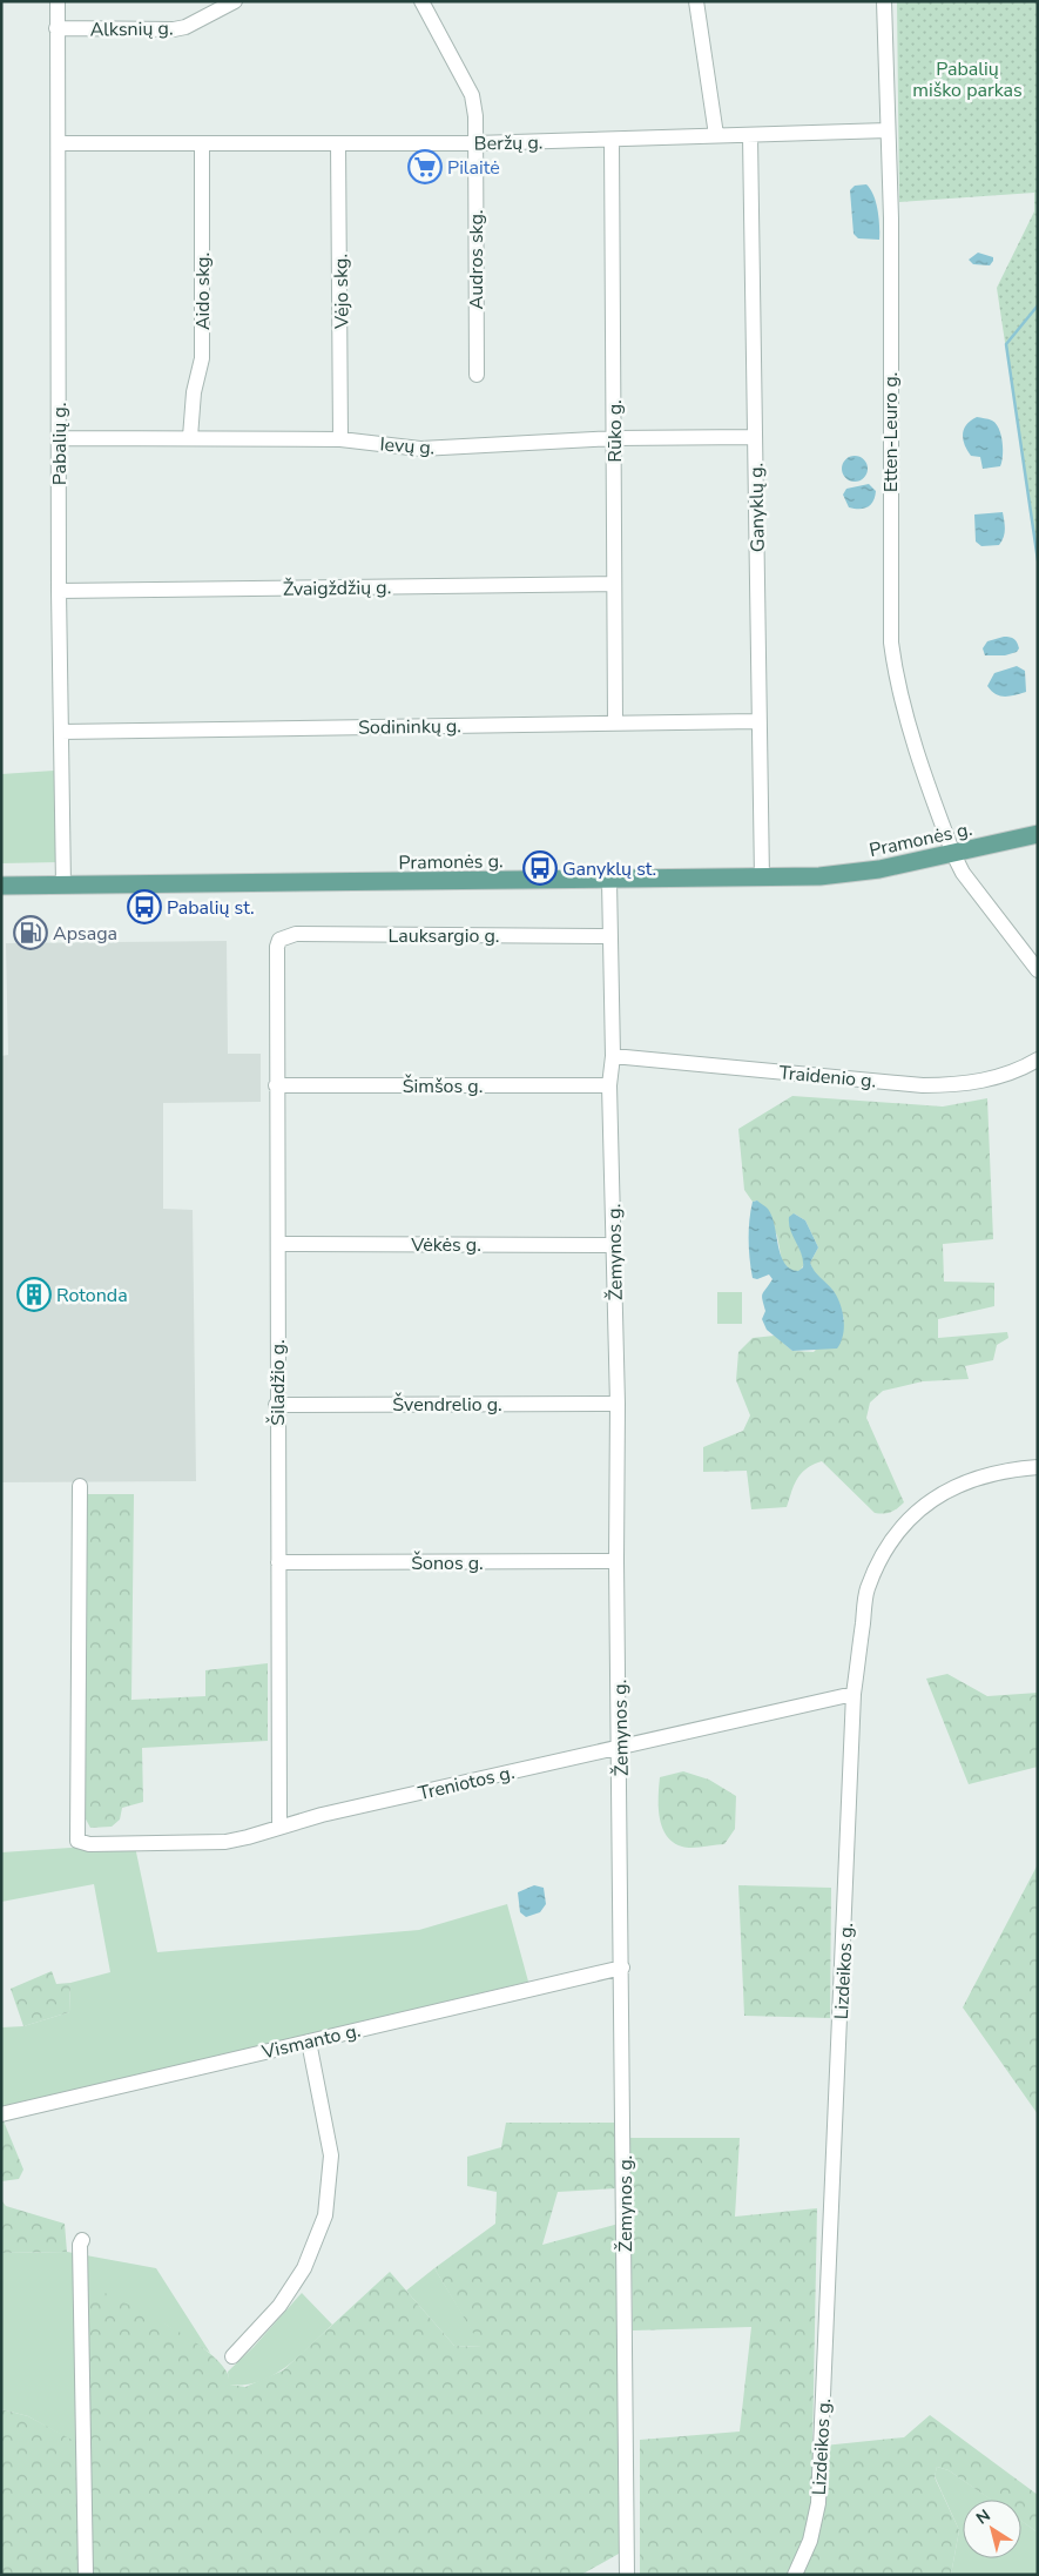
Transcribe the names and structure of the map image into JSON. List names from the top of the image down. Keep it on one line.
{"streets":{"main road":["Pramonės g."],"street":["Alksnių g.","Beržų g.","Audros skg.","Aido skg.","Vėjo skg.","Rūko g.","Etten-Leuro g.","Pabalių g.","Ievų g.","Ganyklų g.","Žvaigždžių g.","Sodininkų g.","Lauksargio g.","Traidenio g.","Šimšos g.","Vėkės g.","Žemynos g.","Šiladžio g.","Švendrelio g.","Šonos g.","Treniotos g.","Lizdeikos g.","Vismanto g."]},"crossings":[["Alksnių g.","Pabalių g."],["Beržų g.","Audros skg."],["Beržų g.","Aido skg."],["Beržų g.","Vėjo skg."],["Beržų g.","Rūko g."],["Beržų g.","Etten-Leuro g."],["Beržų g.","Pabalių g."],["Beržų g.","Ganyklų g."],["Aido skg.","Ievų g."],["Vėjo skg.","Ievų g."],["Rūko g.","Ievų g."],["Rūko g.","Žvaigždžių g."],["Rūko g.","Sodininkų g."],["Etten-Leuro g.","Pramonės g."],["Pabalių g.","Ievų g."],["Pabalių g.","Žvaigždžių g."],["Pabalių g.","Sodininkų g."],["Pabalių g.","Pramonės g."],["Ievų g.","Ganyklų g."],["Ganyklų g.","Sodininkų g."],["Ganyklų g.","Pramonės g."],["Pramonės g.","Žemynos g."],["Lauksargio g.","Žemynos g."],["Lauksargio g.","Šiladžio g."],["Traidenio g.","Žemynos g."],["Šimšos g.","Žemynos g."],["Šimšos g.","Šiladžio g."],["Vėkės g.","Žemynos g."],["Vėkės g.","Šiladžio g."],["Žemynos g.","Švendrelio g."],["Žemynos g.","Šonos g."],["Žemynos g.","Treniotos g."],["Žemynos g.","Vismanto g."],["Šiladžio g.","Švendrelio g."],["Šiladžio g.","Šonos g."],["Šiladžio g.","Treniotos g."],["Treniotos g.","Lizdeikos g."]],"parks":["Pabalių miško parkas"],"places":{"supermarket":["Pilaitė"],"bus stop":["Ganyklų st.","Pabalių st."],"fuel station":["Apsaga"],"building":["Rotonda"]},"north":"top left"}
